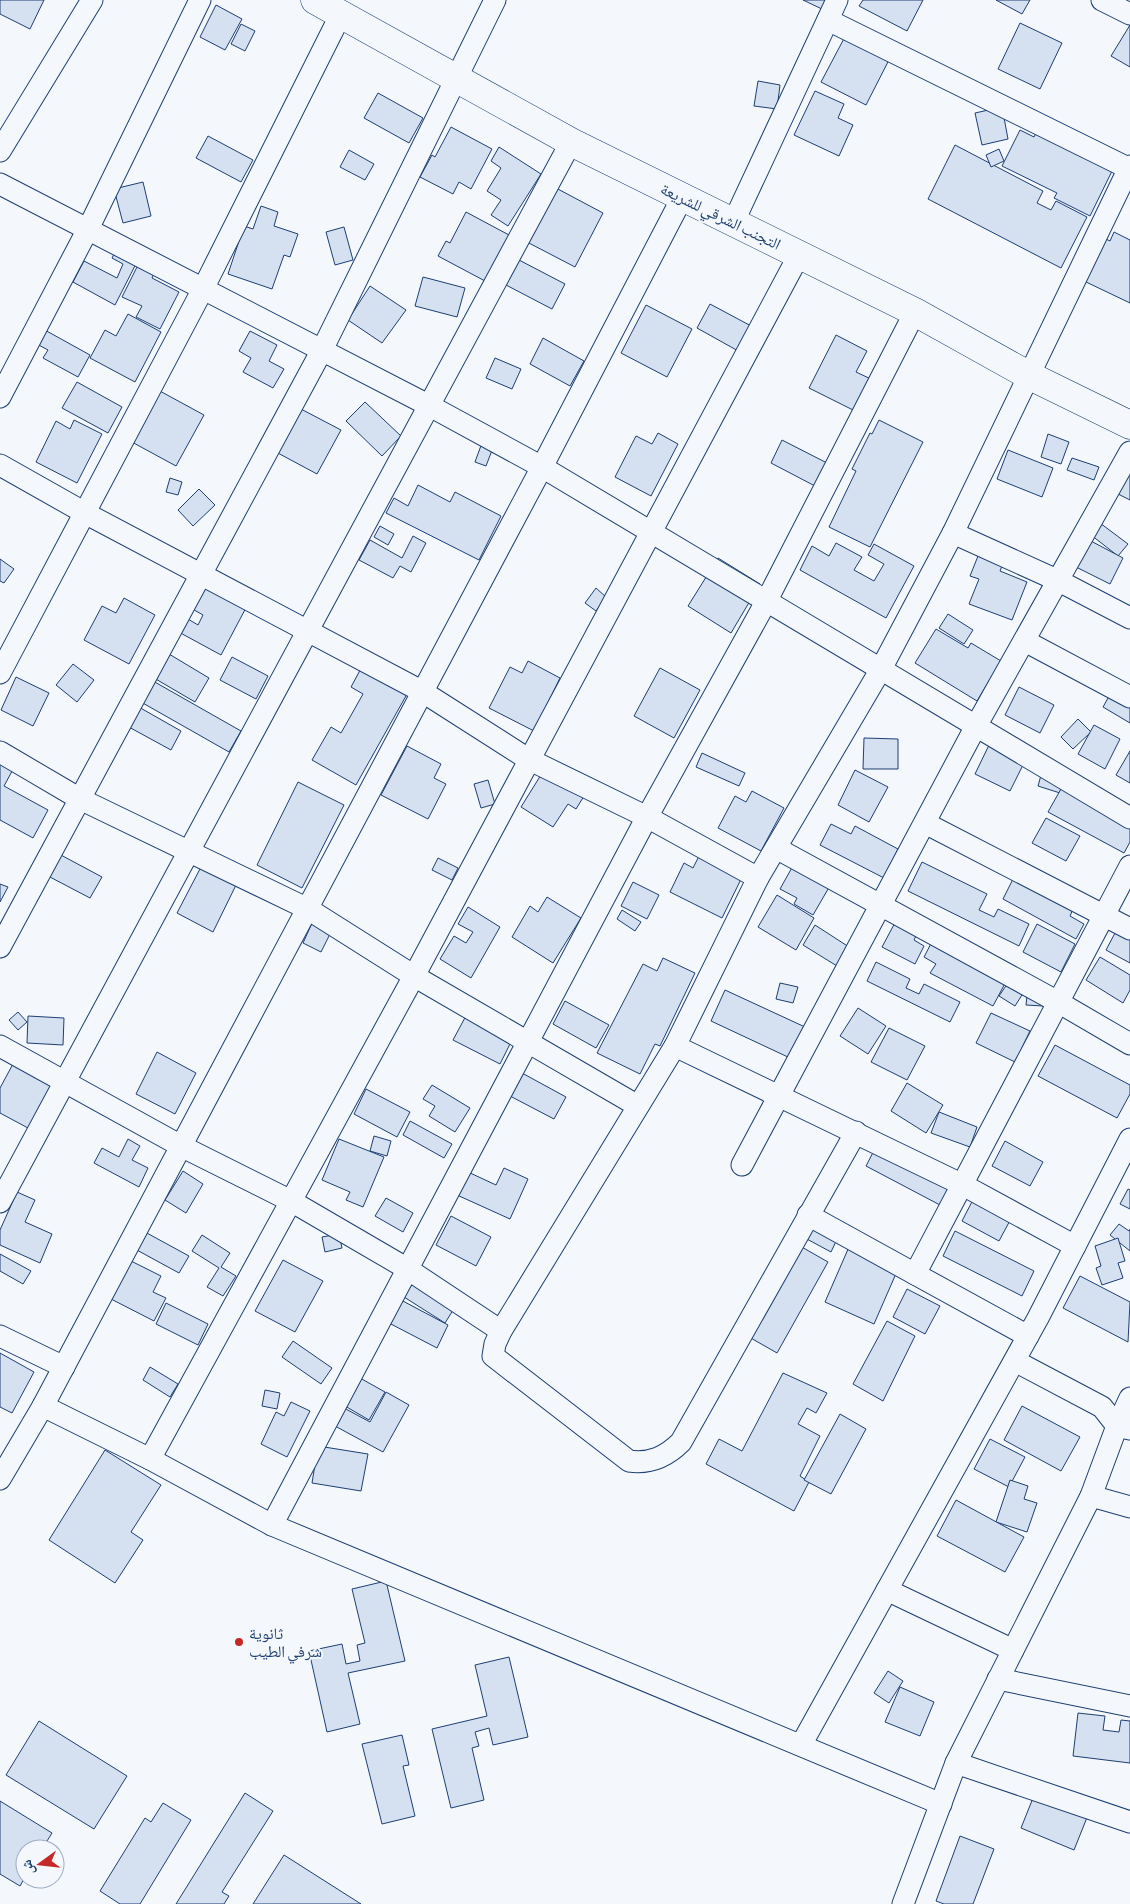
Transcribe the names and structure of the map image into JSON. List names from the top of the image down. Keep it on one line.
{"streets":{"main road":["التجنب الشرقي للشريعة"]},"places":["ثانوية شرفي الطيب"],"north":"left"}
